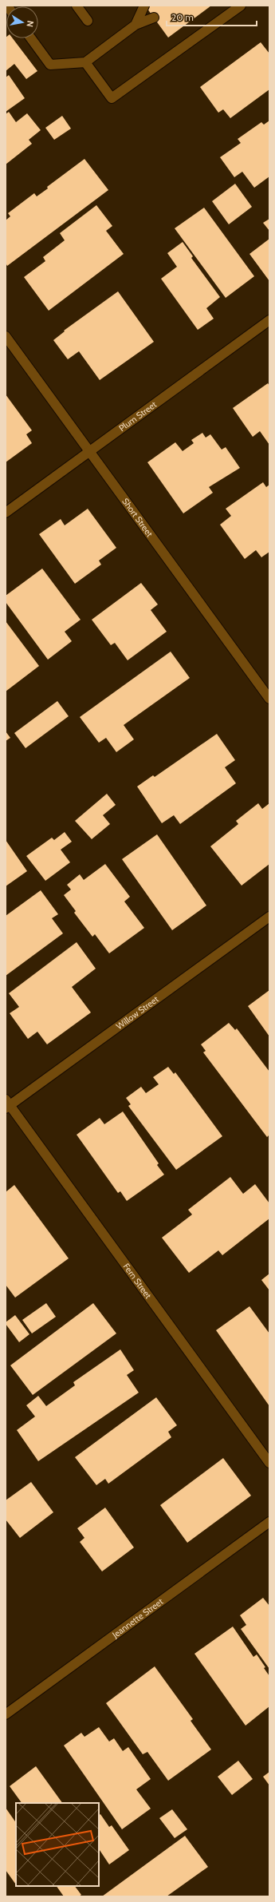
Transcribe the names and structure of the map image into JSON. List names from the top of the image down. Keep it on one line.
{"streets":{"street":["Plum Street","Short Street","Willow Street","Fern Street","Jeannette Street"]},"crossings":[["Plum Street","Short Street"],["Willow Street","Fern Street"]],"scale_bar":"20 m","north":"right"}
